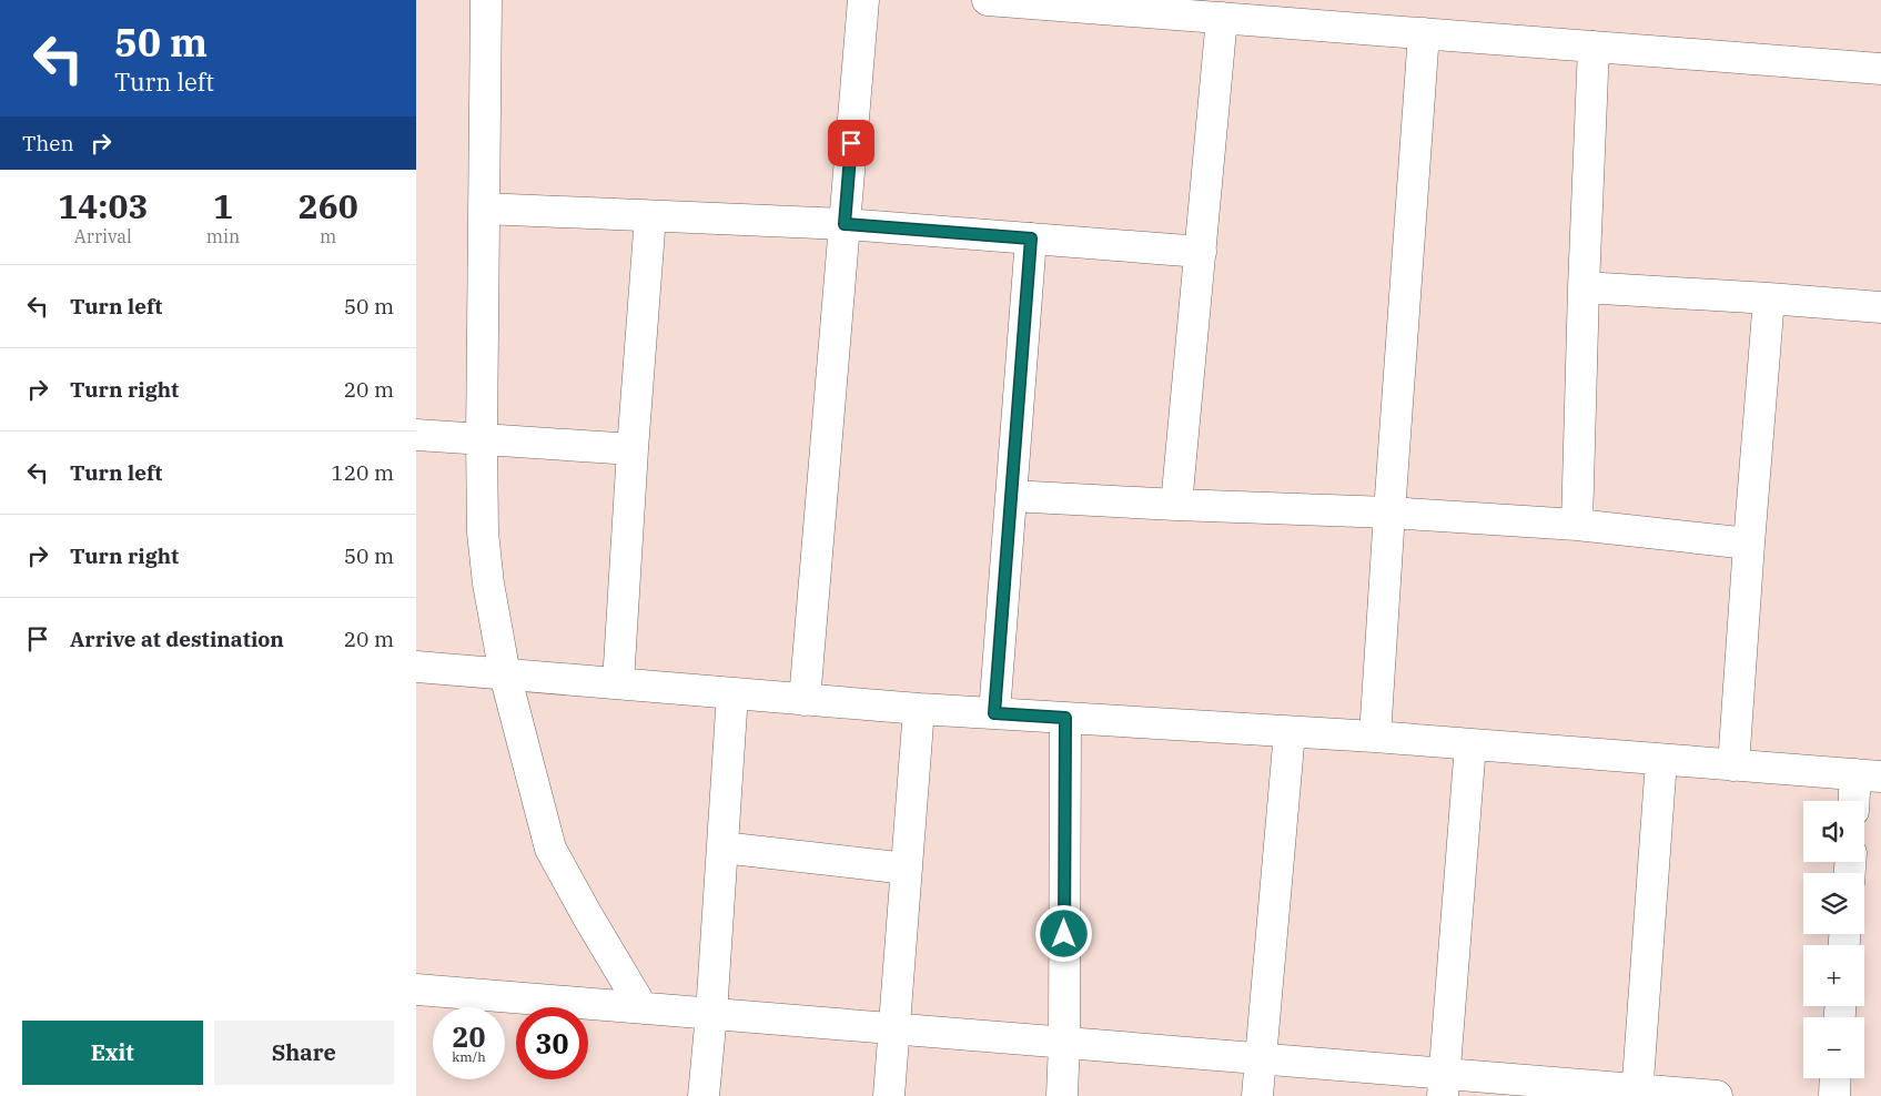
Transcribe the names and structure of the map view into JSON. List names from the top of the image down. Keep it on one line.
{"page":{"turn":["50 m","Turn left"],"then":"Then","eta":["14:03","Arrival","1","min","260","m"],"list":[{"name":"Turn left","value":"50 m"},{"name":"Turn right","value":"20 m"},{"name":"Turn left","value":"120 m"},{"name":"Turn right","value":"50 m"},{"name":"Arrive at destination","value":"20 m"}],"map_buttons":["+","−"],"speed":"20 km/h","limit":"30","buttons":["Exit","Share"]}}
